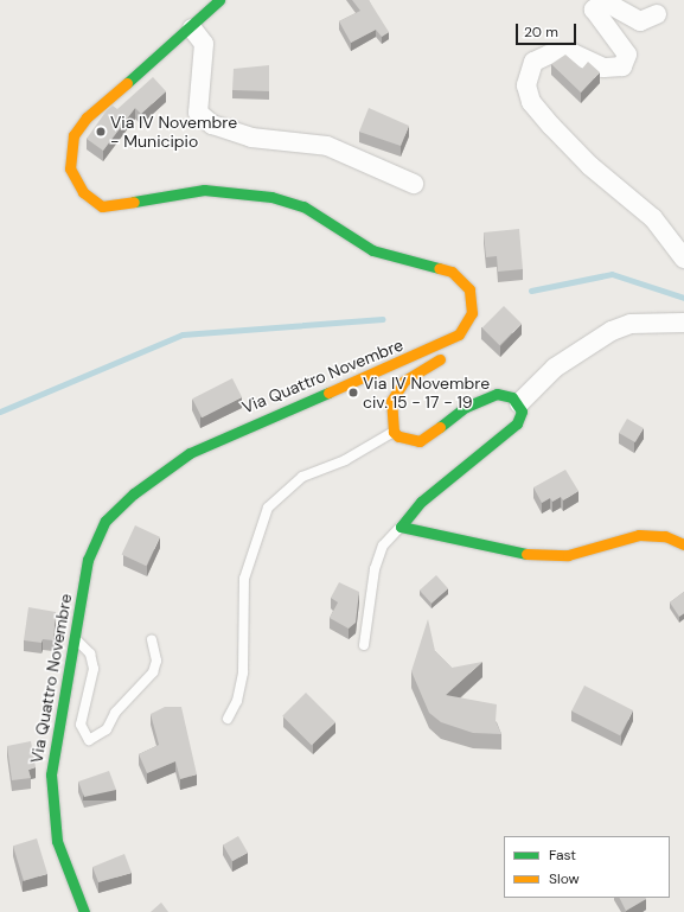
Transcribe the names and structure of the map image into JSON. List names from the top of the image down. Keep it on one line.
{"streets":{"main road":["Via Quattro Novembre"]},"places":["Via IV Novembre - Municipio","Via IV Novembre civ. 15 - 17 - 19"],"legend":["Fast","Slow"],"scale_bar":"20 m"}
